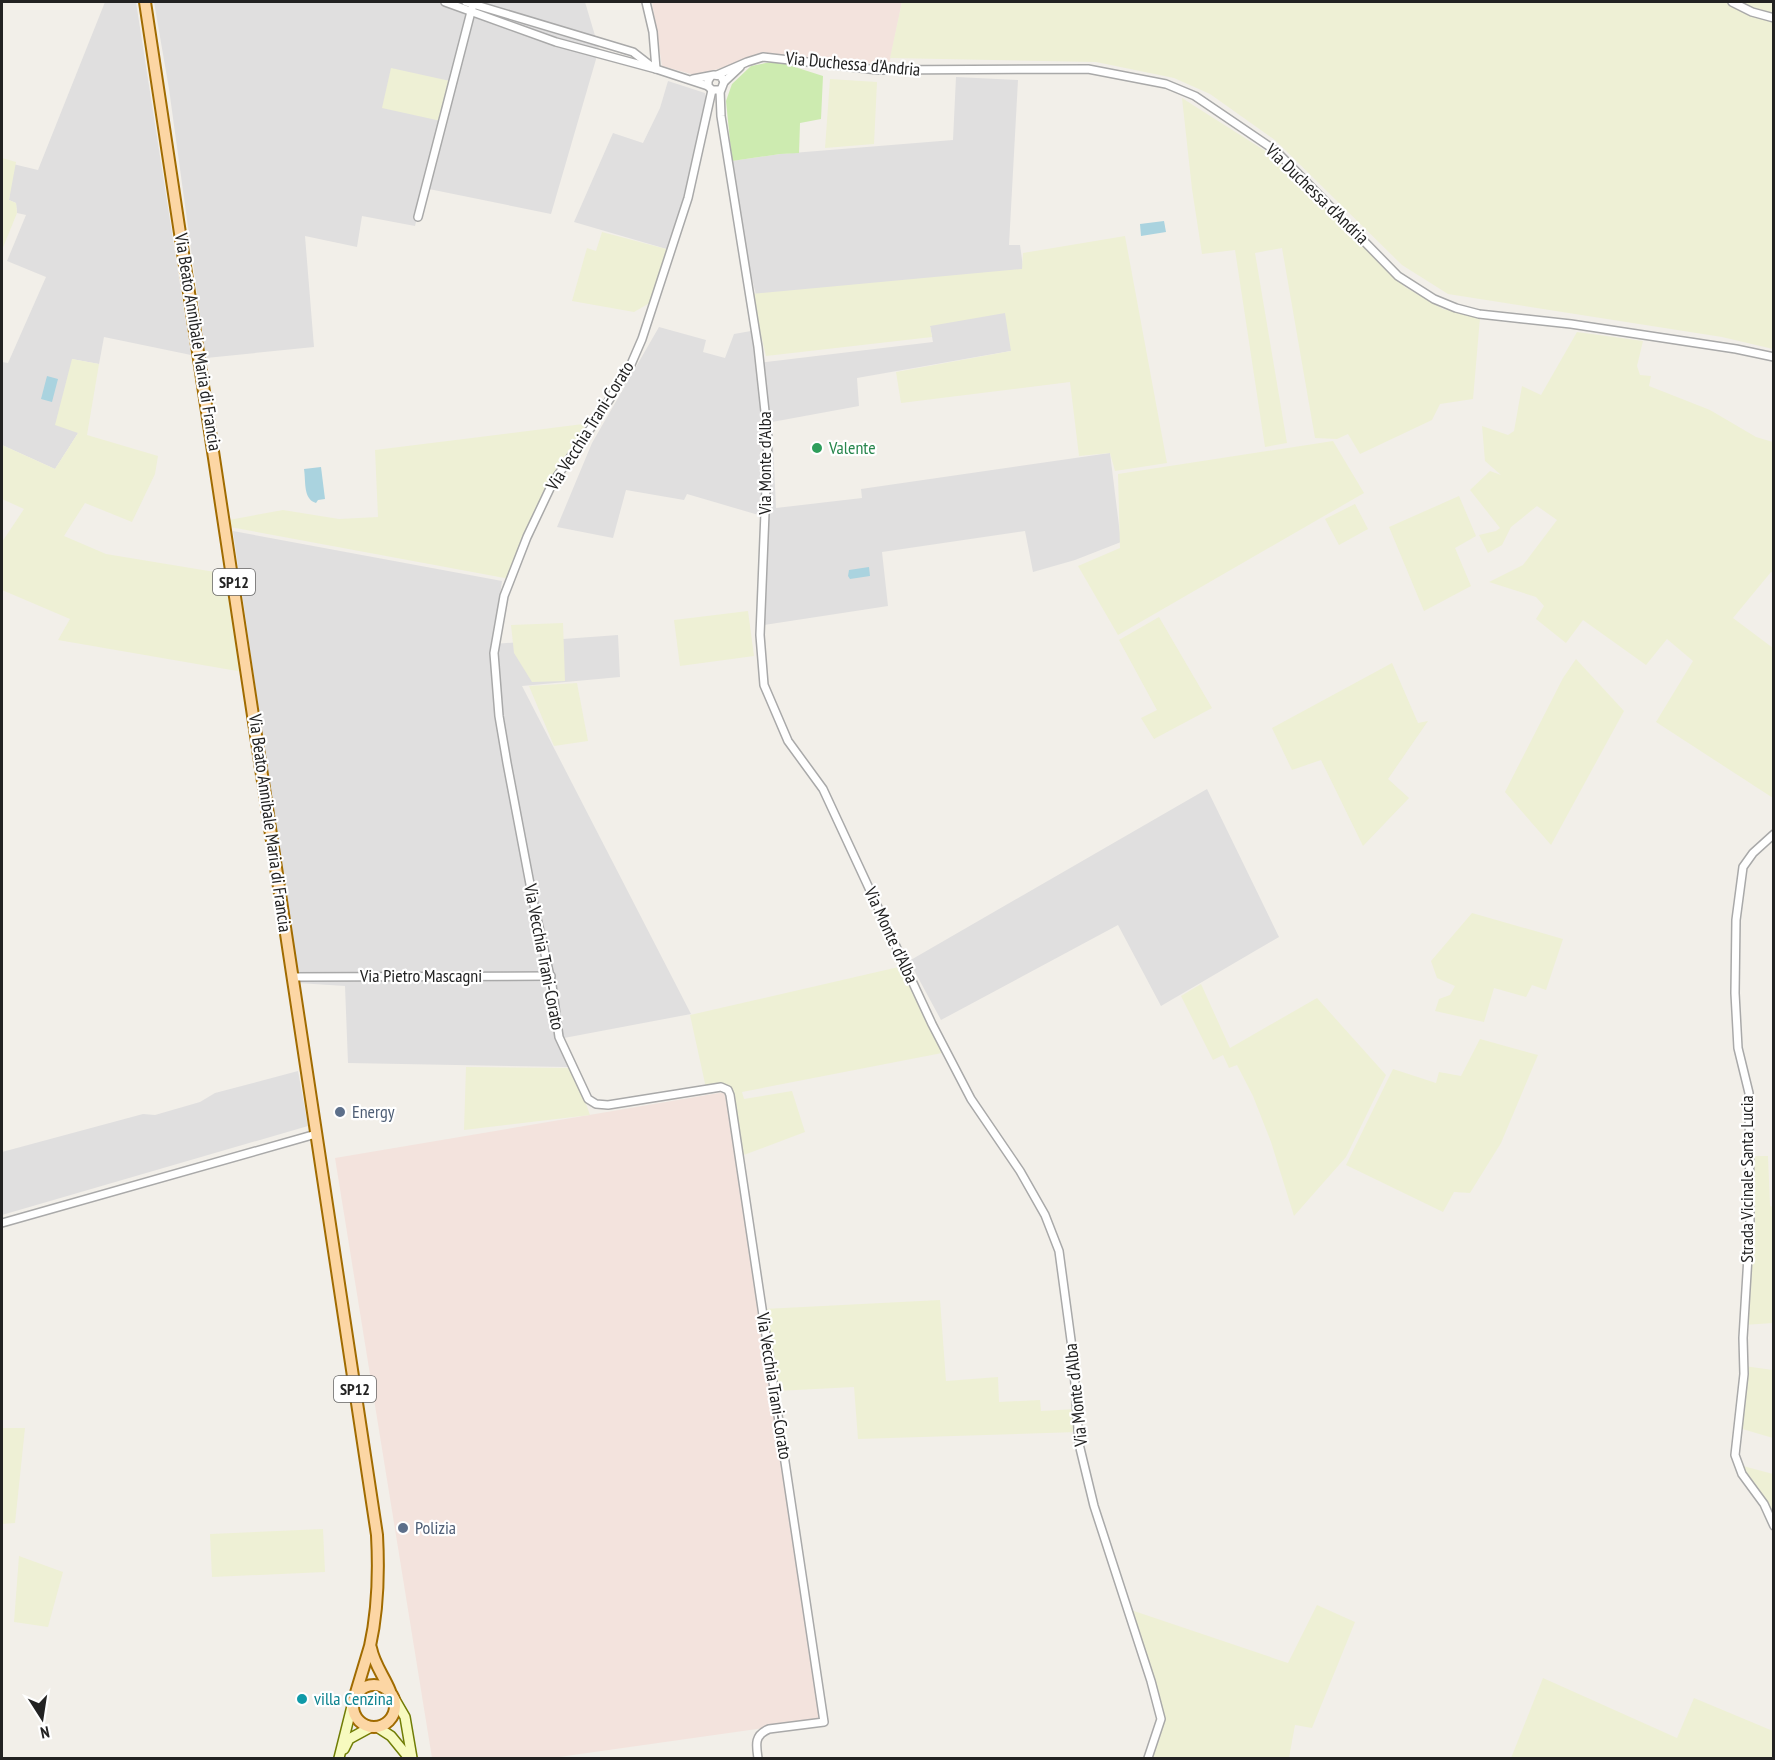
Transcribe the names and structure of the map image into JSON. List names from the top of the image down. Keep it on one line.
{"streets":{"main road":["Via Beato Annibale Maria di Francia","SP12"],"street":["Via Duchessa d'Andria","Via Vecchia Trani-Corato","Via Monte d'Alba","Via Pietro Mascagni","Strada Vicinale Santa Lucia"]},"crossings":[["Via Duchessa d'Andria","Via Vecchia Trani-Corato"],["Via Duchessa d'Andria","Via Monte d'Alba"],["Via Beato Annibale Maria di Francia","Via Pietro Mascagni"],["Via Vecchia Trani-Corato","Via Monte d'Alba"],["Via Vecchia Trani-Corato","Via Pietro Mascagni"]],"places":["Valente","Energy","Polizia","villa Cenzina"],"north":"bottom"}
